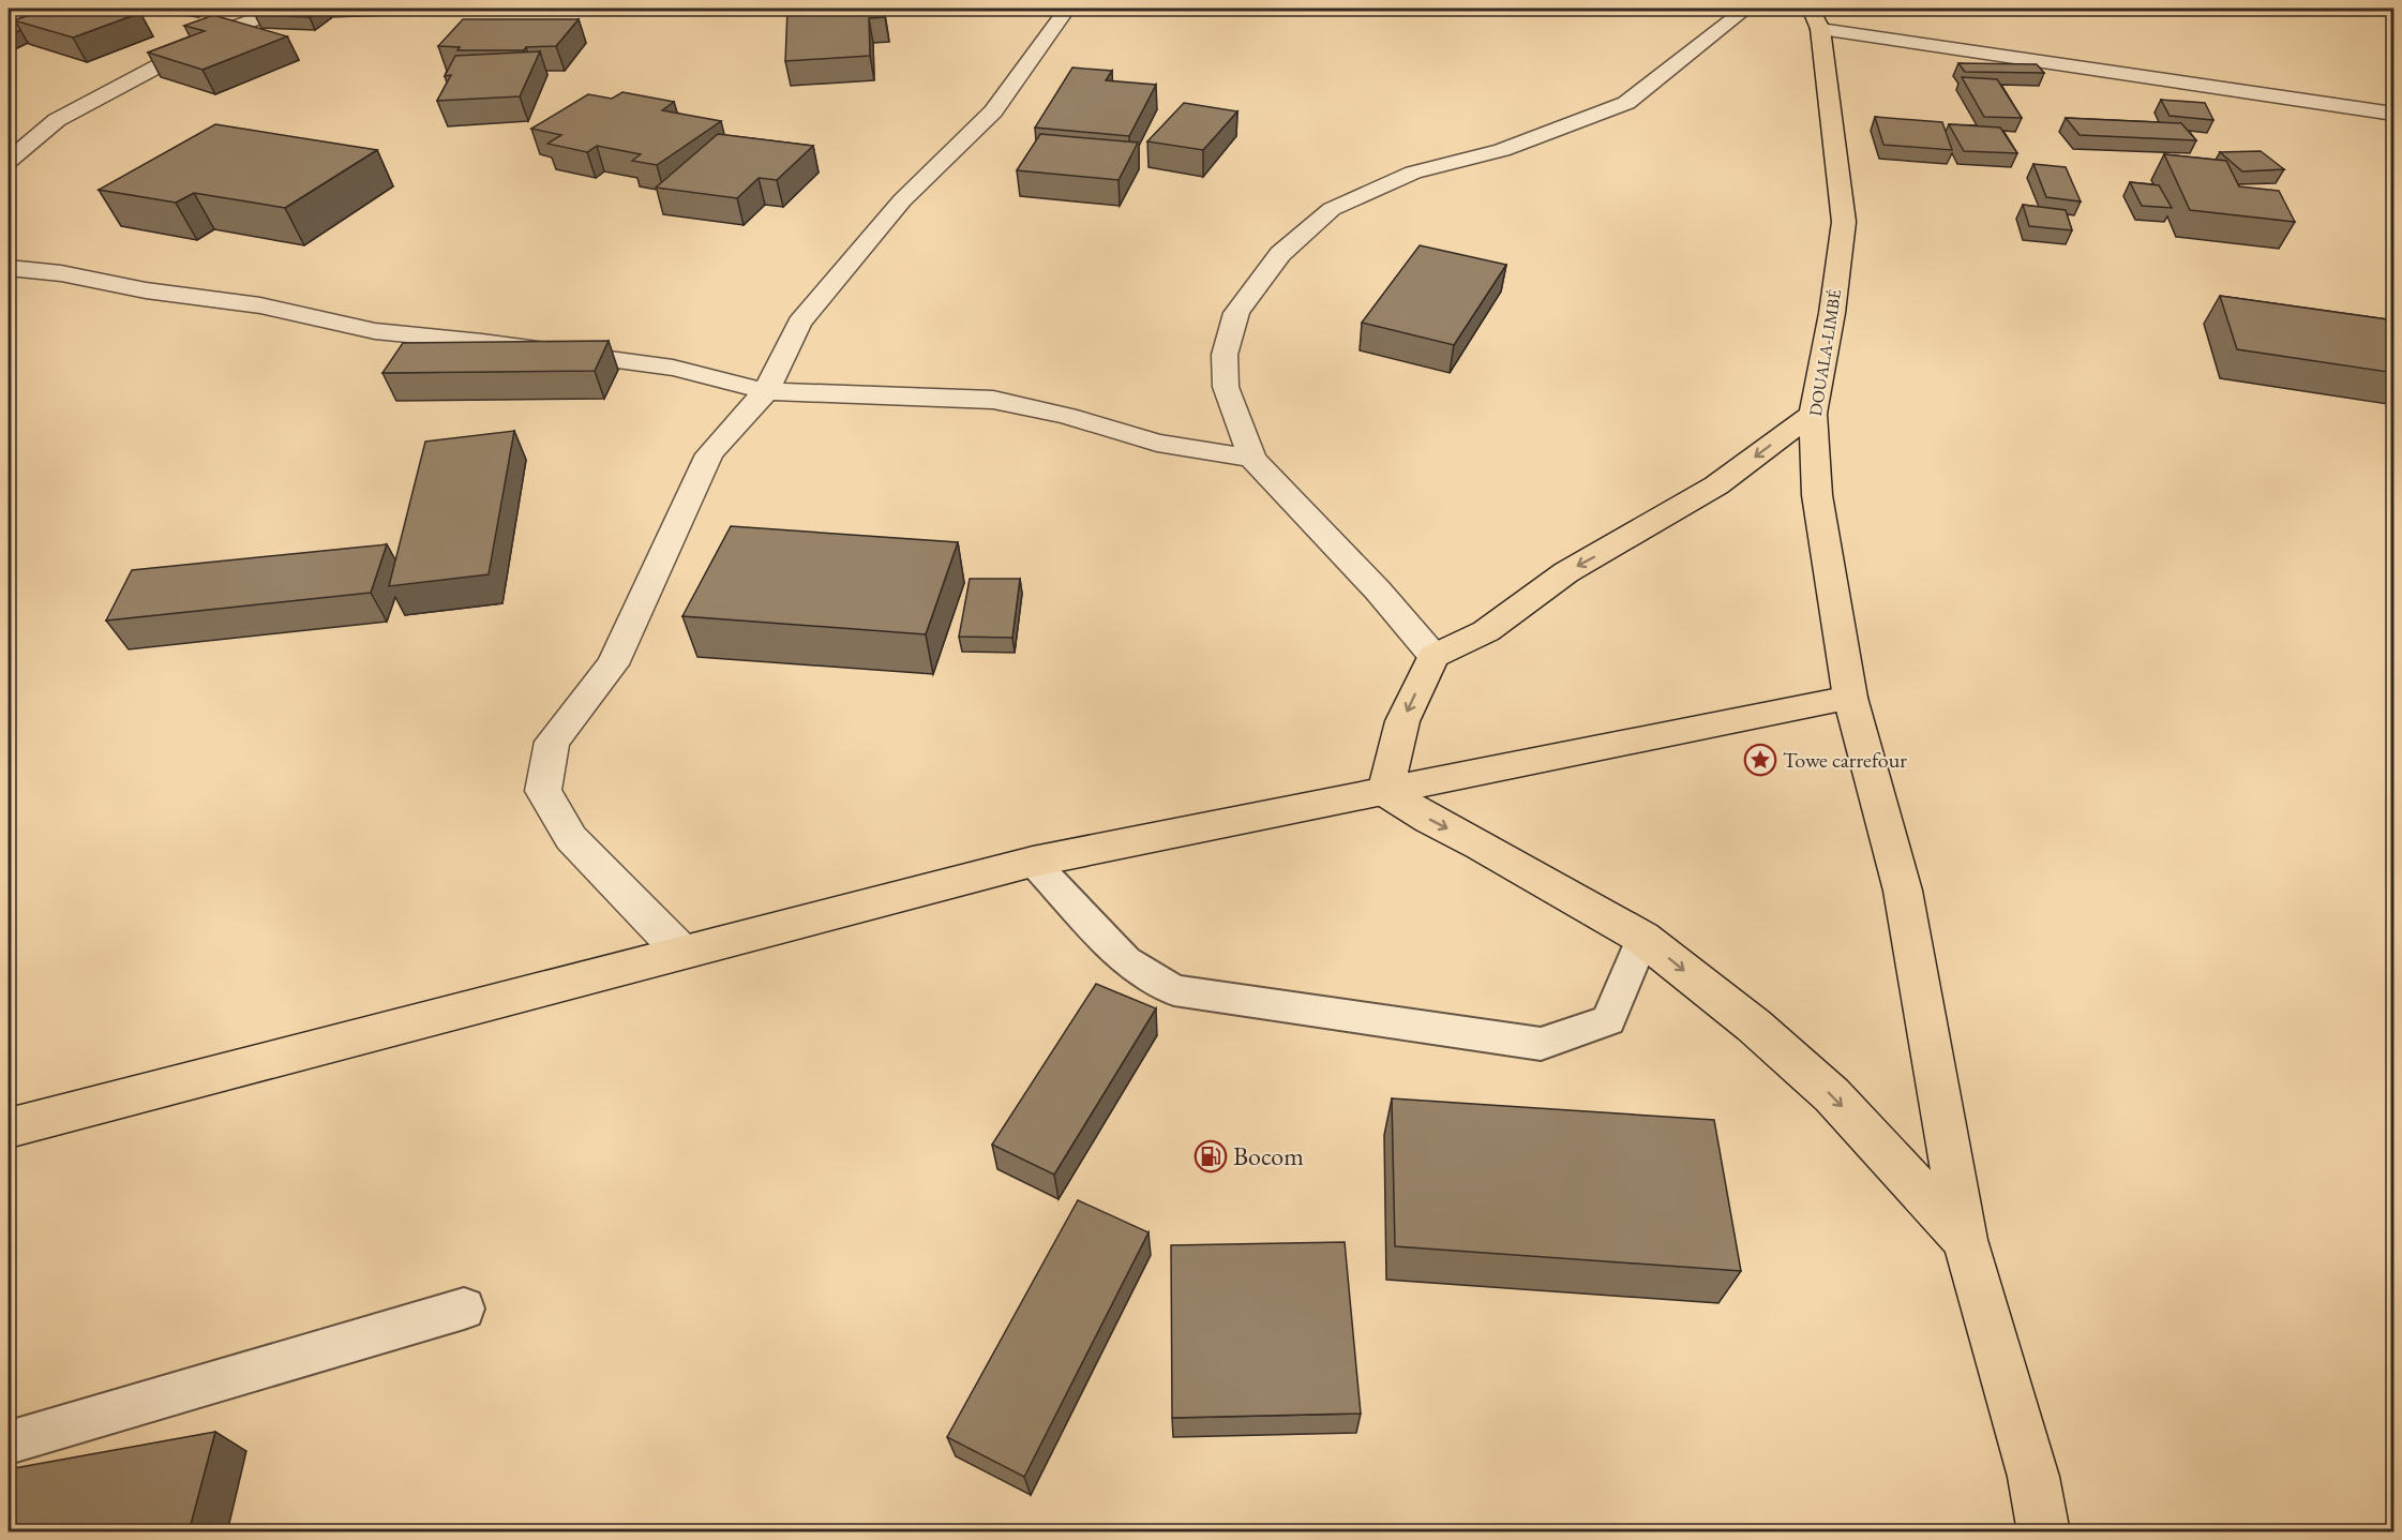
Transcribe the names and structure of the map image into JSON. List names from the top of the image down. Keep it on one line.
{"streets":{"main road":["DOUALA-LIMBÉ"]},"places":{"place":["Towe carrefour"],"fuel station":["Bocom"]}}
